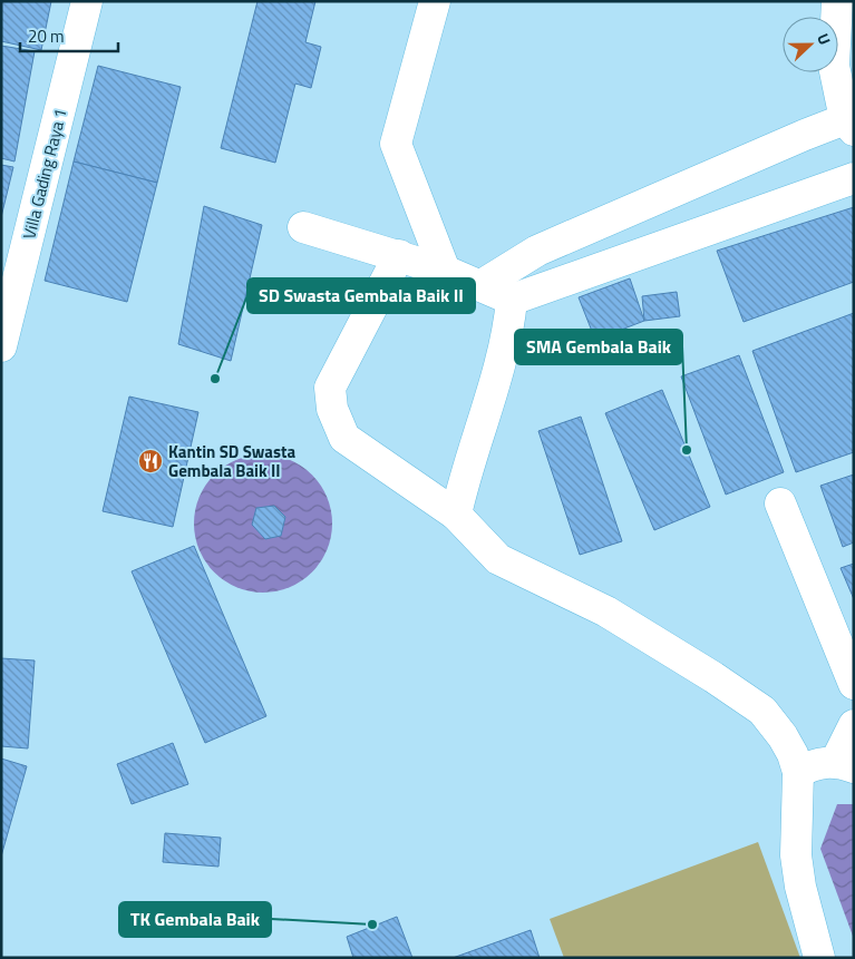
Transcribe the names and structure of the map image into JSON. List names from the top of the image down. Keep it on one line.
{"streets":{"street":["Villa Gading Raya 1"]},"places":{"other":["SD Swasta Gembala Baik II","SMA Gembala Baik","TK Gembala Baik"],"restaurant":["Kantin SD Swasta Gembala Baik II"]},"scale_bar":"20 m","north":"right"}
